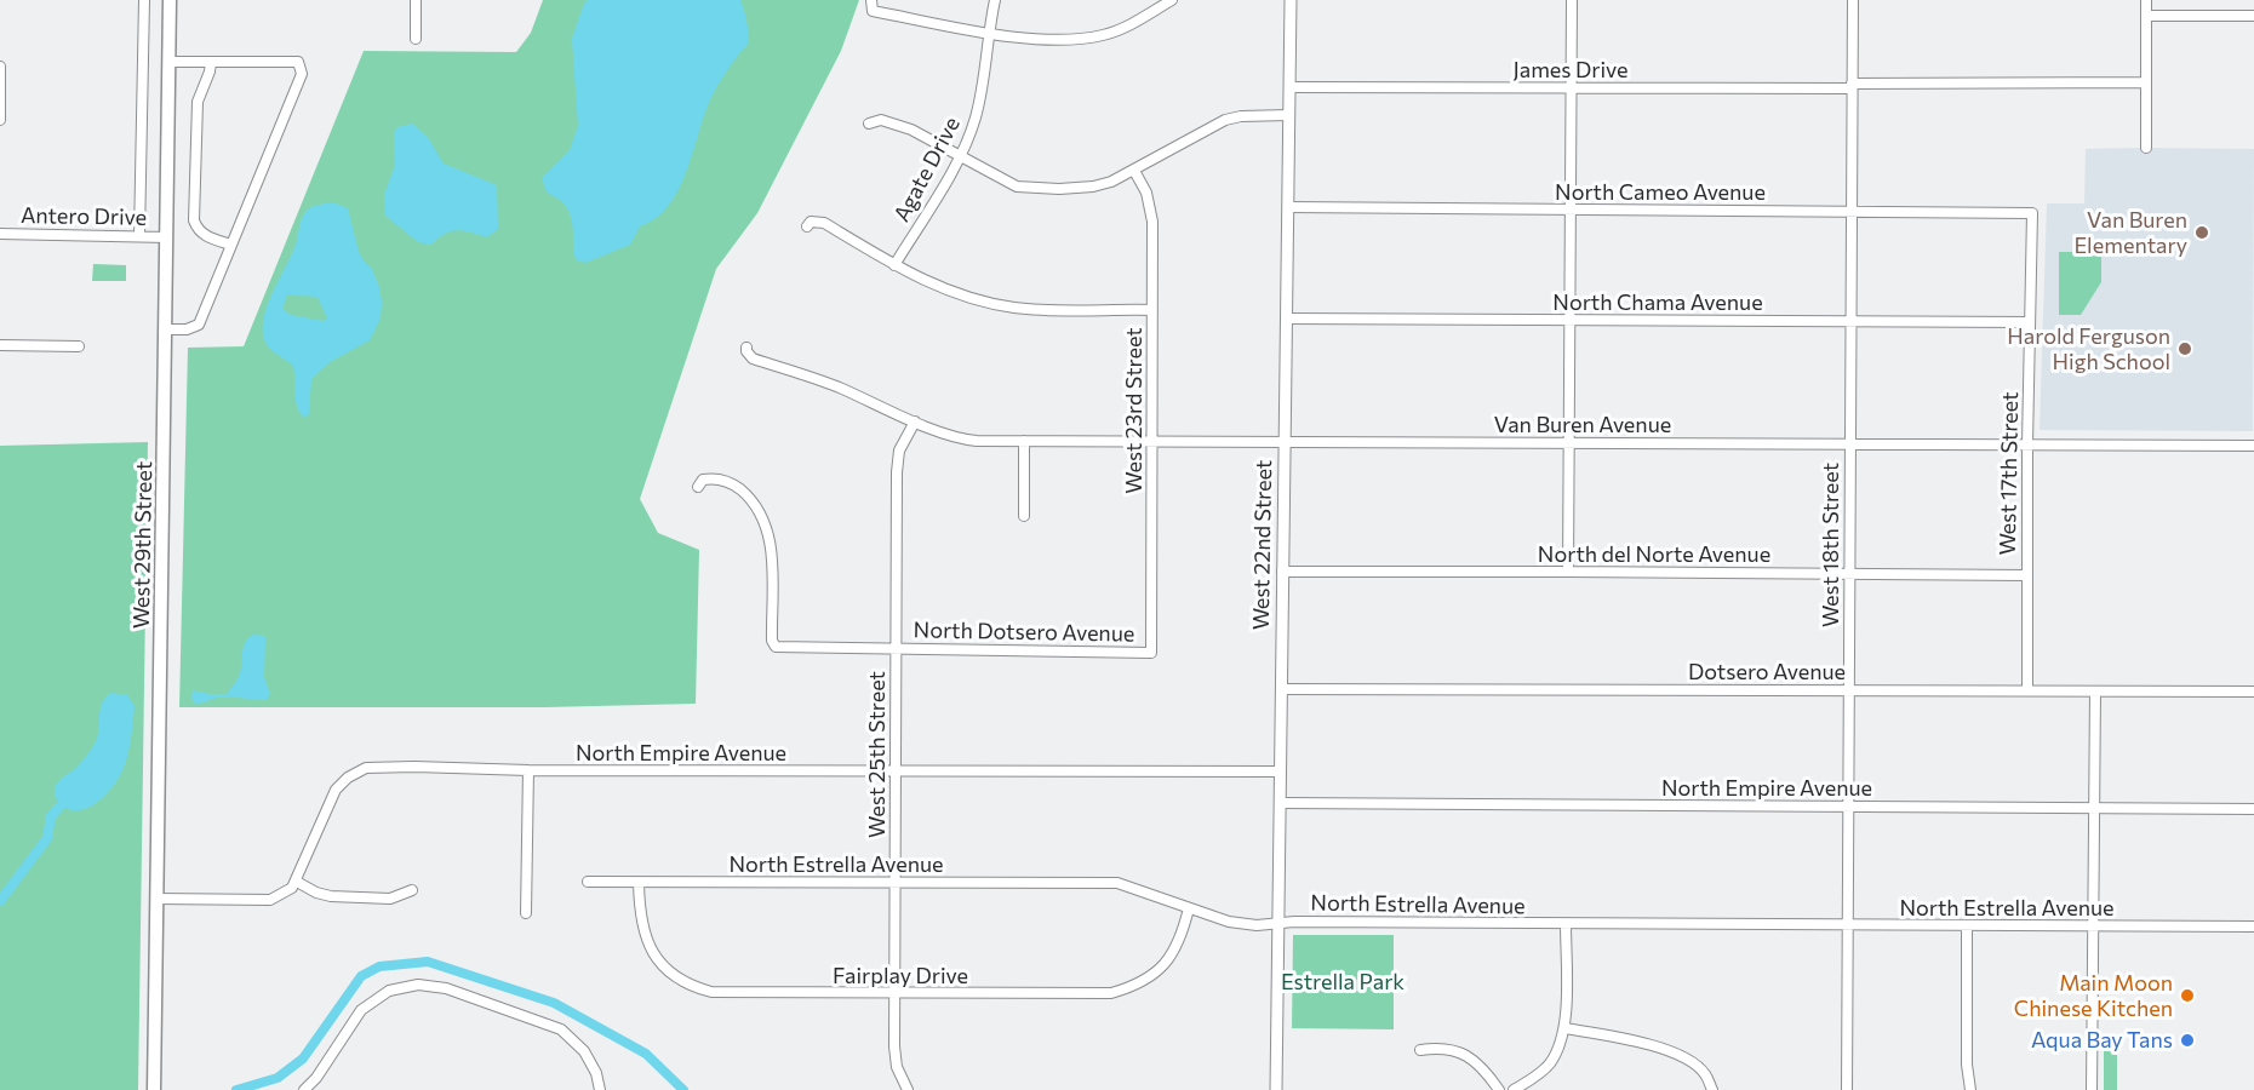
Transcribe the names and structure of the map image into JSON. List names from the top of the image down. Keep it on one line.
{"streets":{"main road":["West 29th Street"],"street":["James Drive","Agate Drive","North Cameo Avenue","Antero Drive","North Chama Avenue","West 23rd Street","Van Buren Avenue","West 17th Street","West 22nd Street","West 18th Street","North del Norte Avenue","North Dotsero Avenue","Dotsero Avenue","North Empire Avenue","West 25th Street","North Estrella Avenue","Fairplay Drive"]},"crossings":[["James Drive","West 22nd Street"],["James Drive","West 18th Street"],["North Cameo Avenue","West 17th Street"],["North Cameo Avenue","West 22nd Street"],["North Cameo Avenue","West 18th Street"],["Antero Drive","West 29th Street"],["North Chama Avenue","West 17th Street"],["North Chama Avenue","West 22nd Street"],["North Chama Avenue","West 18th Street"],["West 23rd Street","Van Buren Avenue"],["West 23rd Street","North Dotsero Avenue"],["Van Buren Avenue","West 17th Street"],["Van Buren Avenue","West 22nd Street"],["Van Buren Avenue","West 18th Street"],["Van Buren Avenue","West 25th Street"],["West 17th Street","North del Norte Avenue"],["West 17th Street","Dotsero Avenue"],["West 22nd Street","North del Norte Avenue"],["West 22nd Street","Dotsero Avenue"],["West 22nd Street","North Empire Avenue"],["West 22nd Street","North Estrella Avenue"],["West 18th Street","North del Norte Avenue"],["West 18th Street","Dotsero Avenue"],["West 18th Street","North Empire Avenue"],["West 18th Street","North Estrella Avenue"],["North Dotsero Avenue","West 25th Street"],["North Empire Avenue","West 25th Street"],["West 25th Street","North Estrella Avenue"],["West 25th Street","Fairplay Drive"],["North Estrella Avenue","Fairplay Drive"]],"parks":["Estrella Park"],"places":["Van Buren Elementary","Harold Ferguson High School","Main Moon Chinese Kitchen","Aqua Bay Tans"]}
